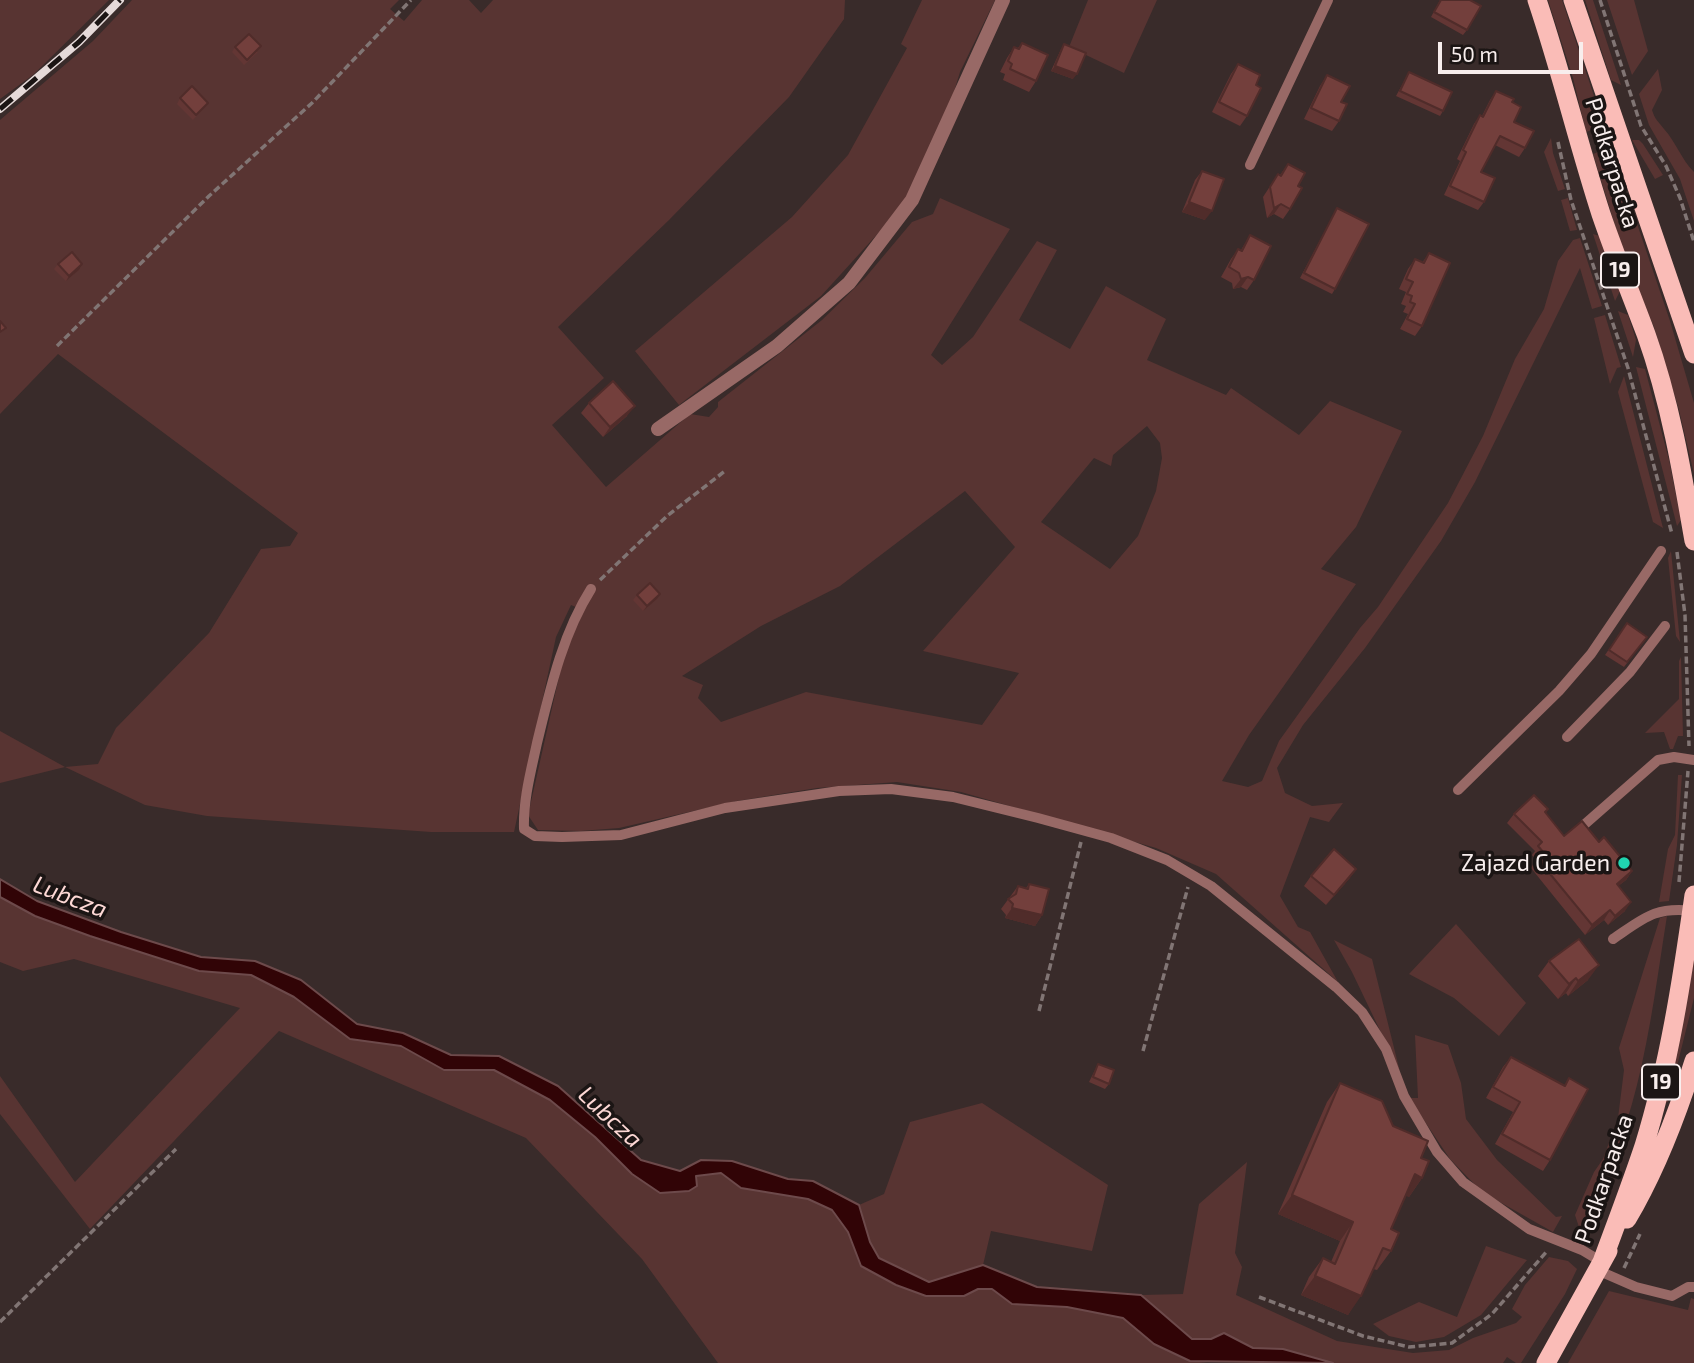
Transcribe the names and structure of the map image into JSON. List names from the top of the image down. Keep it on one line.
{"streets":{"highway":["Podkarpacka","19"]},"crossings":[["Podkarpacka","19"]],"water":["Lubcza"],"places":["Zajazd Garden"],"scale_bar":"50 m"}
